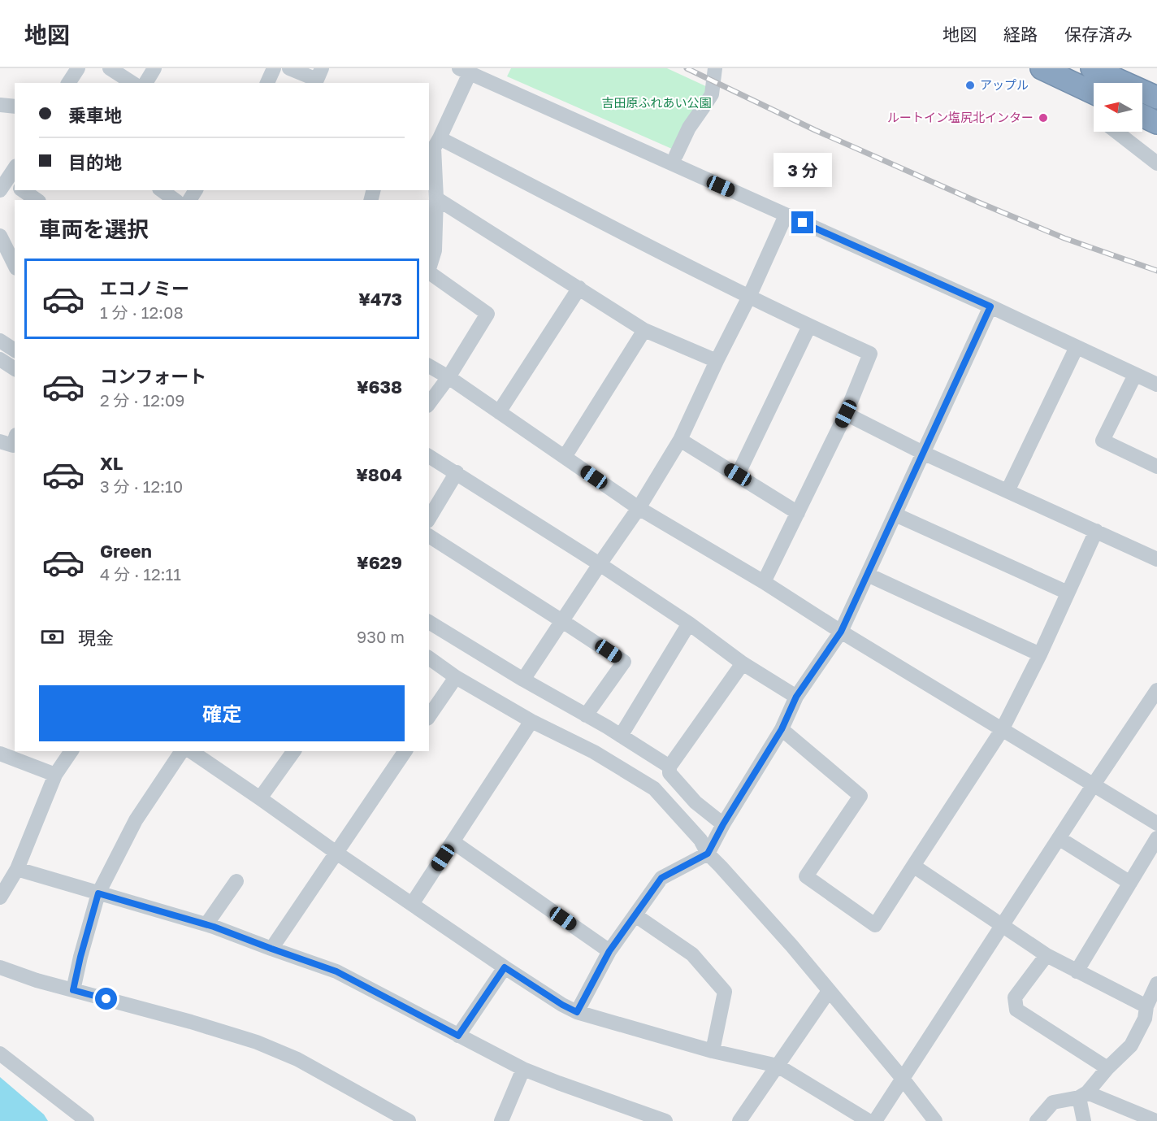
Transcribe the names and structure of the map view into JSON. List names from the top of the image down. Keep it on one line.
{"parks":["吉田原ふれあい公園"],"places":["アップル","ルートイン塩尻北インター"],"north":"left","page":{"header":"地図","nav":["地図","経路","保存済み"],"banner":["乗車地","目的地"],"bubble":"3 分","heading":"車両を選択","list":[{"name":"エコノミー","note":"1 分 · 12:08","value":"¥473"},{"name":"コンフォート","note":"2 分 · 12:09","value":"¥638"},{"name":"XL","note":"3 分 · 12:10","value":"¥804"},{"name":"Green","note":"4 分 · 12:11","value":"¥629"}],"pay":["現金","930 m"],"buttons":"確定"}}
